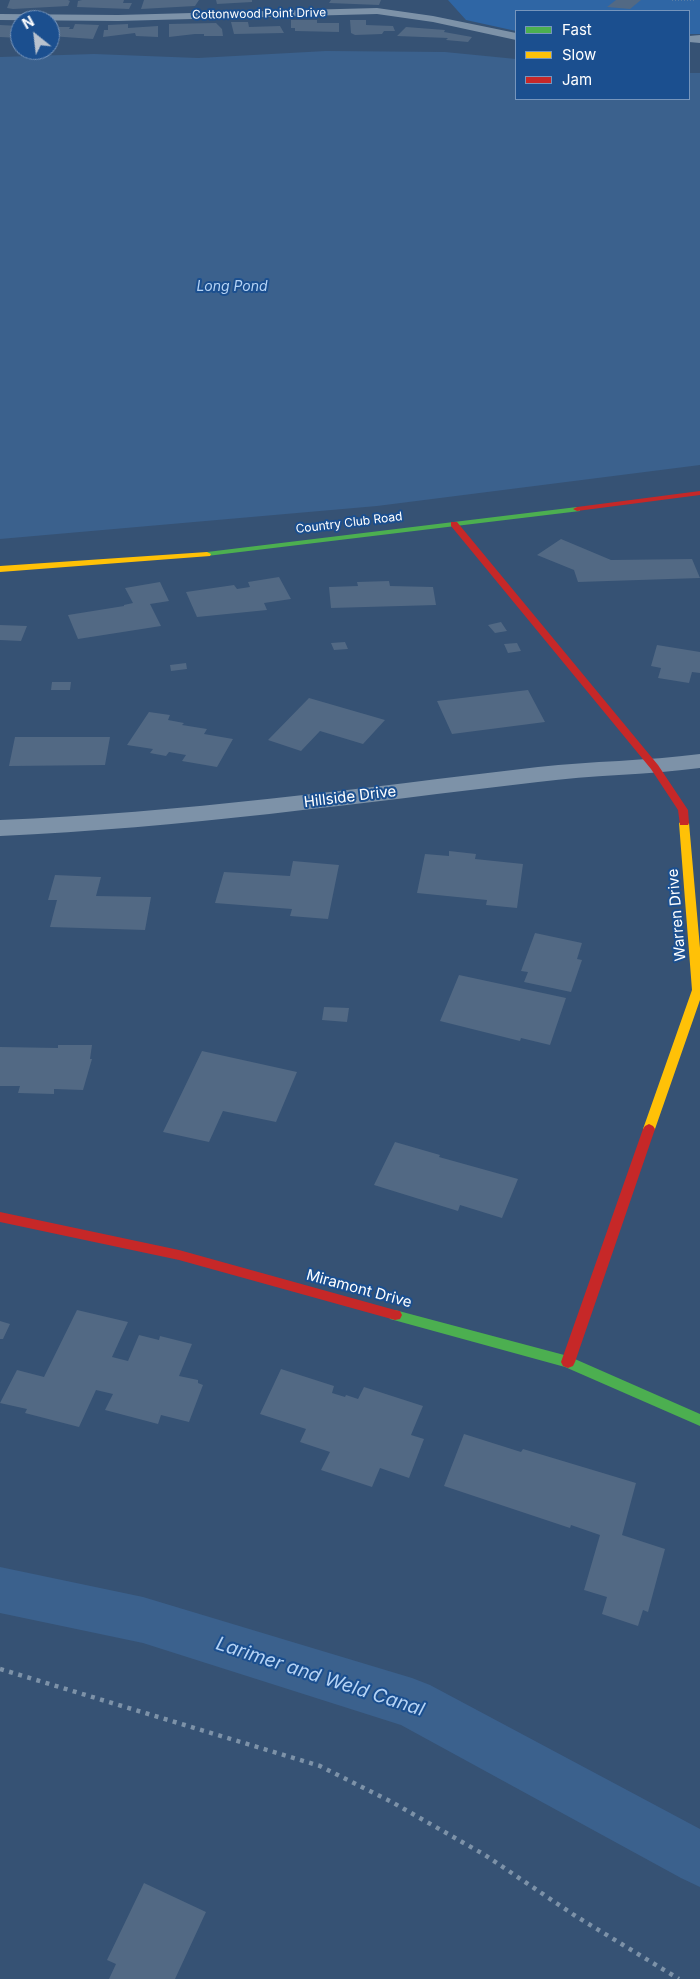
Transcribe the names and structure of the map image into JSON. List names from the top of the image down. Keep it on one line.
{"streets":{"street":["Cottonwood Point Drive","Country Club Road","Hillside Drive","Warren Drive","Miramont Drive"]},"crossings":[["Country Club Road","Warren Drive"],["Hillside Drive","Warren Drive"],["Warren Drive","Miramont Drive"]],"water":["Long Pond","Larimer and Weld Canal"],"legend":["Fast","Slow","Jam"],"north":"top left"}
